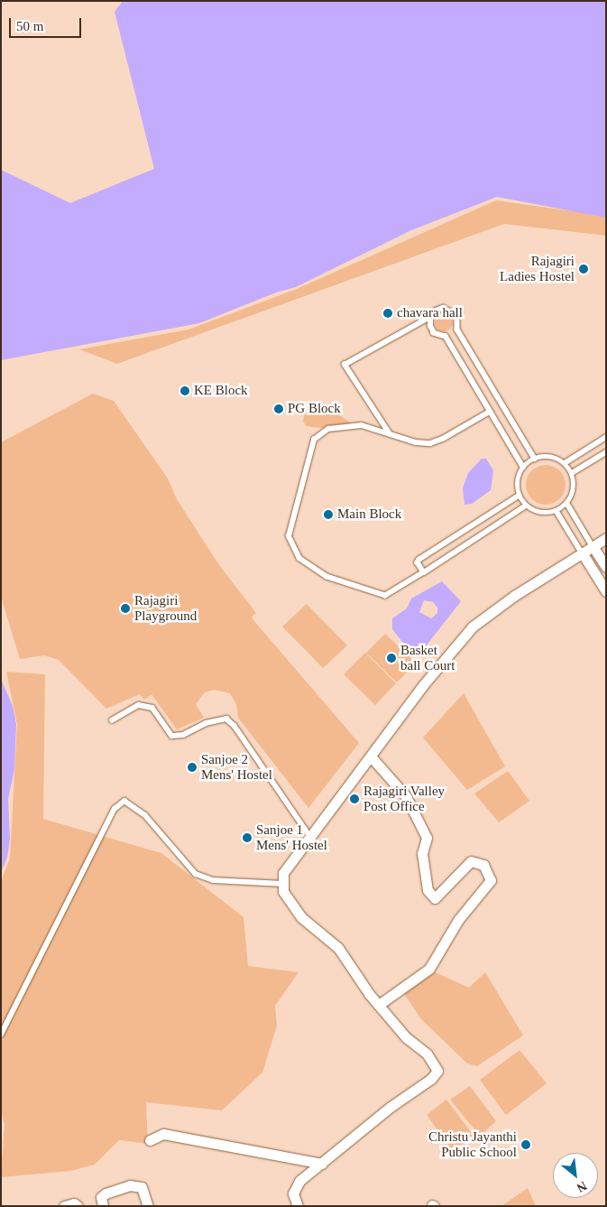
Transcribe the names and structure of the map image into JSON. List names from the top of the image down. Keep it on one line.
{"places":["Rajagiri Ladies Hostel","chavara hall","KE Block","PG Block","Main Block","Rajagiri Playground","Basket ball Court","Sanjoe 2 Mens' Hostel","Rajagiri Valley Post Office","Sanjoe 1 Mens' Hostel","Christu Jayanthi Public School"],"scale_bar":"50 m","north":"bottom right"}
